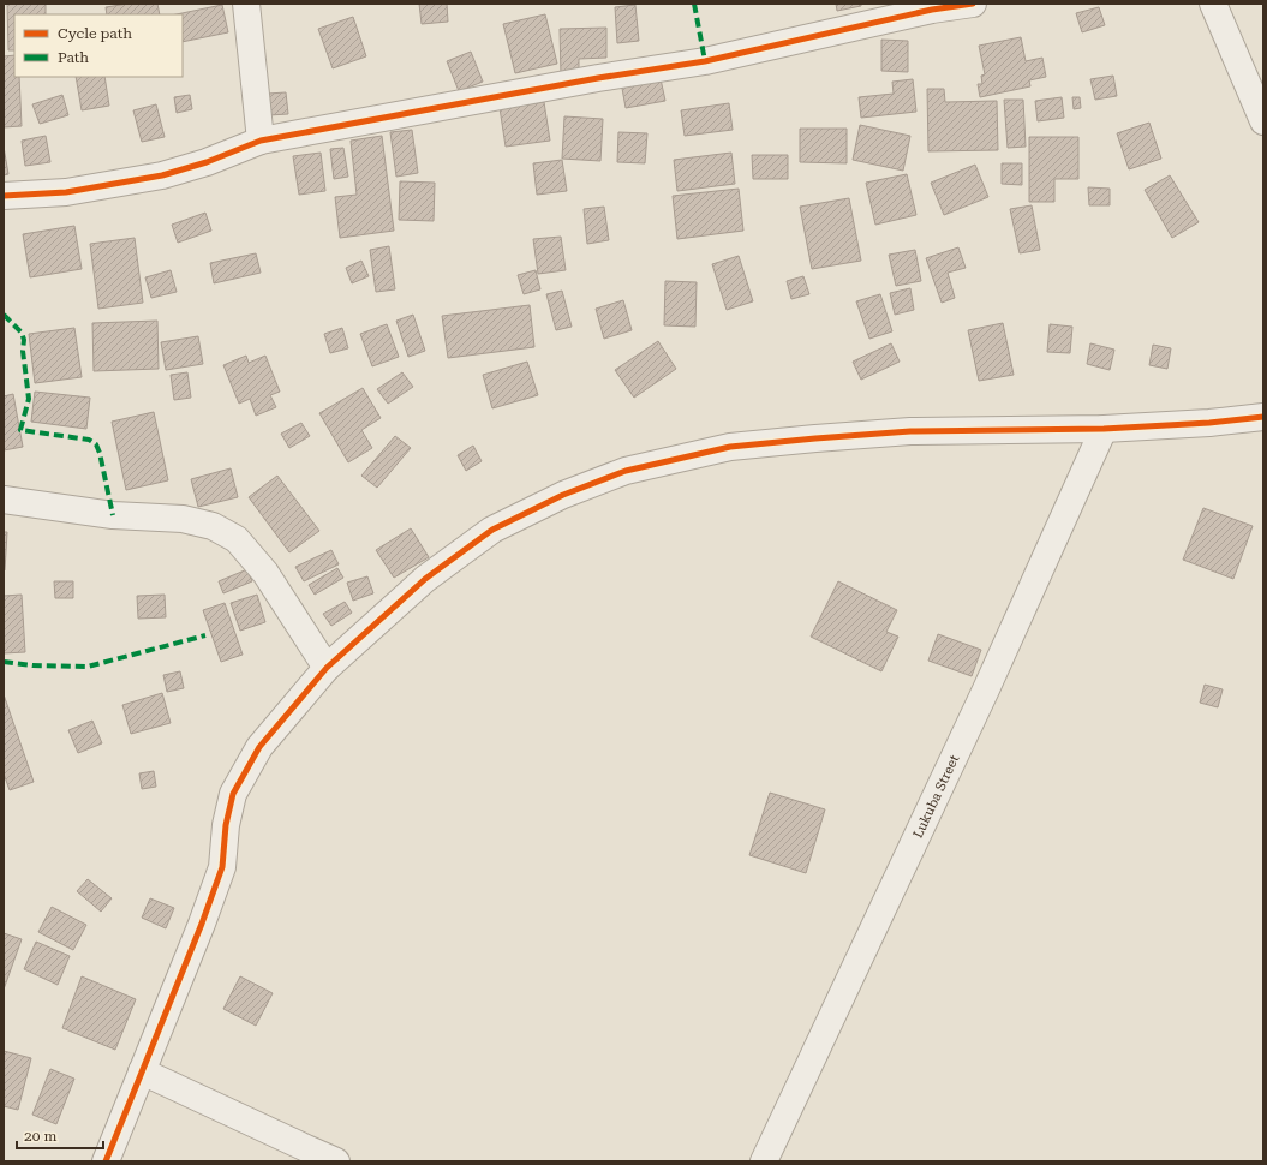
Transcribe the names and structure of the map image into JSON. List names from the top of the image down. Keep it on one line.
{"streets":{"street":["Lukuba Street"]},"legend":["Cycle path","Path"],"scale_bar":"20 m"}
